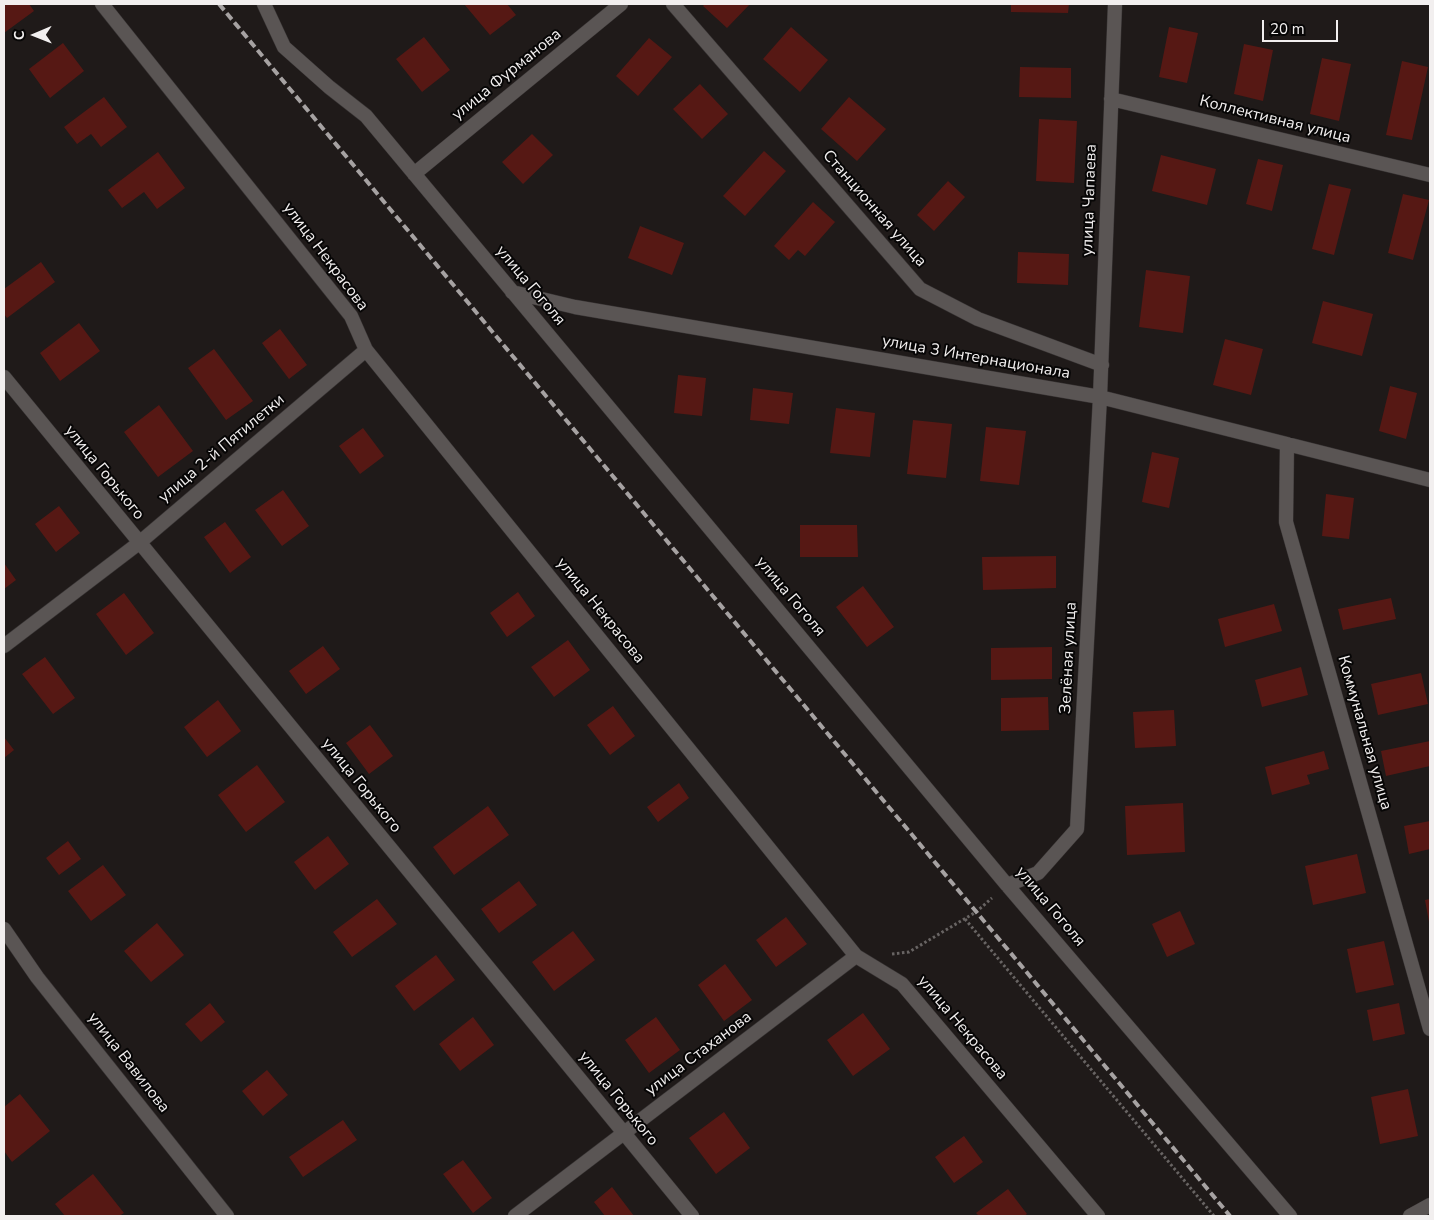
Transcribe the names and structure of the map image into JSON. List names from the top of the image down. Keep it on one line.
{"streets":{"street":["улица Фурманова","Коллективная улица","улица Чапаева","Станционная улица","улица Некрасова","улица Гоголя","улица 3 Интернационала","улица 2-й Пятилетки","улица Горького","Зелёная улица","Коммунальная улица","улица Стаханова","улица Вавилова"]},"crossings":[["улица Фурманова","улица Гоголя"],["Коллективная улица","улица Чапаева"],["улица Чапаева","Станционная улица"],["улица Чапаева","улица 3 Интернационала"],["улица Чапаева","Зелёная улица"],["улица Некрасова","улица 2-й Пятилетки"],["улица Некрасова","улица Стаханова"],["улица Гоголя","улица 3 Интернационала"],["улица Гоголя","Зелёная улица"],["улица 3 Интернационала","Зелёная улица"],["улица 3 Интернационала","Коммунальная улица"],["улица 2-й Пятилетки","улица Горького"],["улица Горького","улица Стаханова"]],"scale_bar":"20 m","north":"left"}
